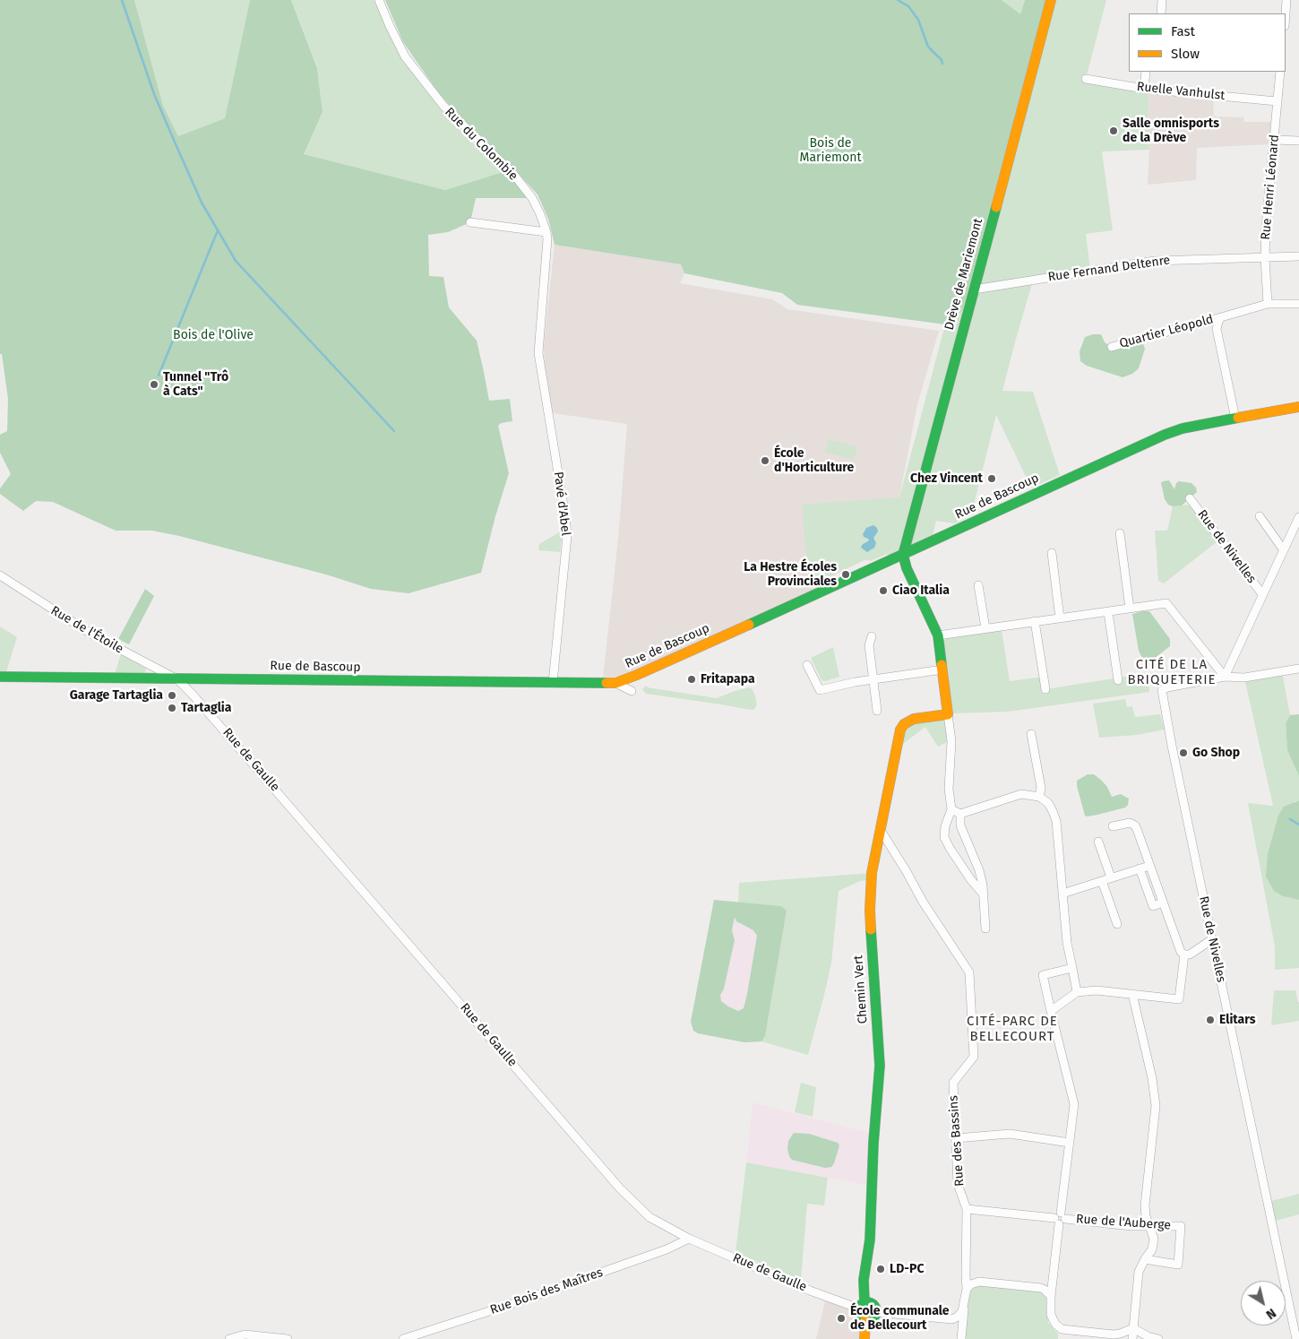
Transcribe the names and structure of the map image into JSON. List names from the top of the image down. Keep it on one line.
{"streets":{"street":["Ruelle Vanhulst","Rue du Colombie","Rue Henri Léonard","Rue Fernand Deltenre","Drève de Mariemont","Quartier Léopold","Rue de Bascoup","Pavé d'Abel","Rue de Nivelles","Rue de l'Étoile","Rue de Gaulle","Chemin Vert","Rue des Bassins","Rue de l'Auberge","Rue Bois des Maîtres"]},"crossings":[["Ruelle Vanhulst","Rue Henri Léonard"],["Rue du Colombie","Pavé d'Abel"],["Rue Henri Léonard","Rue Fernand Deltenre"],["Rue Henri Léonard","Quartier Léopold"],["Rue Fernand Deltenre","Drève de Mariemont"],["Drève de Mariemont","Rue de Bascoup"],["Quartier Léopold","Rue de Bascoup"],["Rue de Bascoup","Pavé d'Abel"],["Rue de Bascoup","Rue de l'Étoile"],["Rue de Bascoup","Rue de Gaulle"],["Rue de l'Étoile","Rue de Gaulle"],["Rue de Gaulle","Chemin Vert"],["Rue de Gaulle","Rue Bois des Maîtres"],["Chemin Vert","Rue des Bassins"],["Rue des Bassins","Rue de l'Auberge"]],"districts":["CITÉ DE LA BRIQUETERIE","CITÉ-PARC DE BELLECOURT"],"parks":["Bois de Mariemont","Bois de l'Olive"],"places":["Salle omnisports de la Drève","Tunnel \"Trô à Cats\"","École d'Horticulture","Chez Vincent","La Hestre Écoles Provinciales","Ciao Italia","Fritapapa","Garage Tartaglia","Tartaglia","Go Shop","Elitars","LD-PC","École communale de Bellecourt"],"legend":["Fast","Slow"],"north":"bottom right"}
